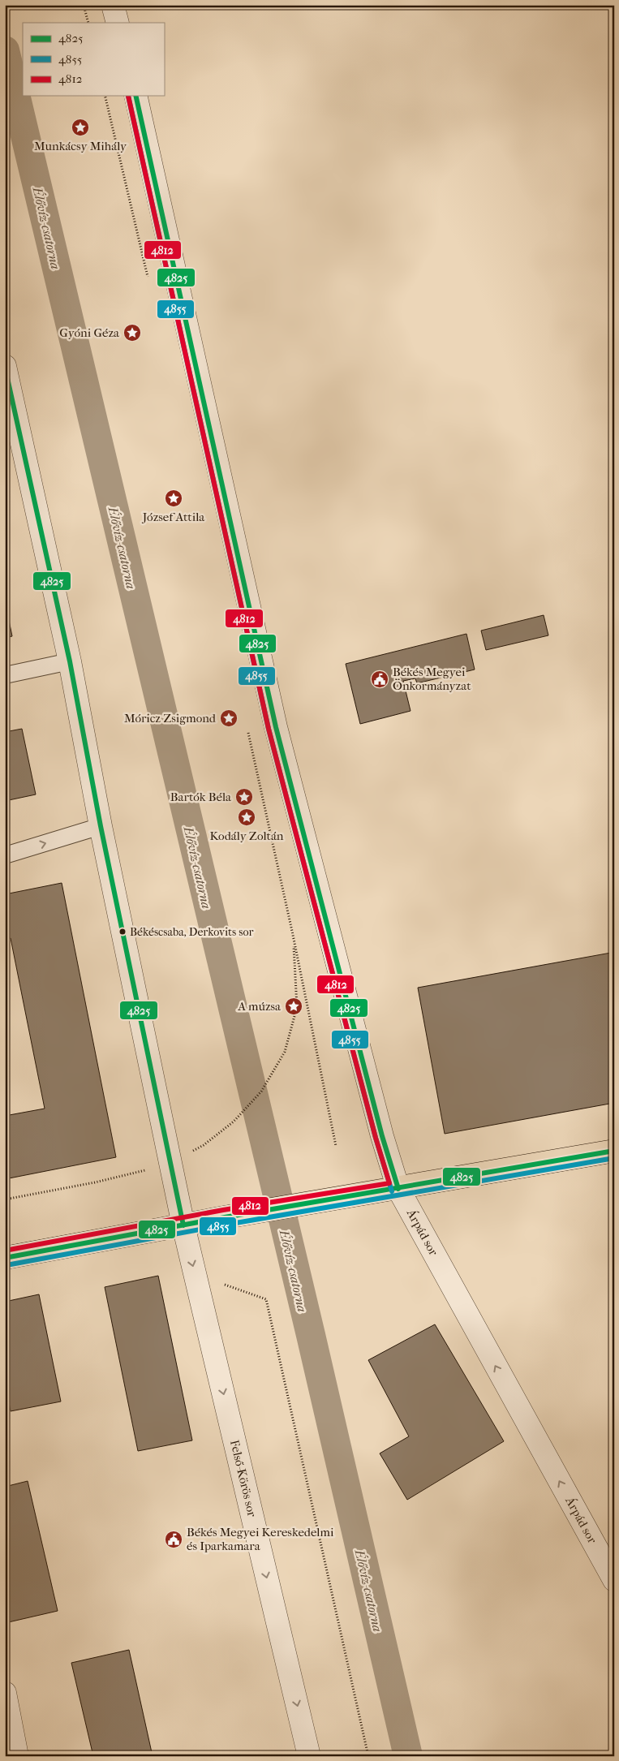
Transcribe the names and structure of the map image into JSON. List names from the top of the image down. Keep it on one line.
{"streets":{"street":["Árpád sor","Felső-Körös sor"]},"one_way":["Felső-Körös sor"],"water":["Élővíz-csatorna"],"places":{"place":["Munkácsy Mihály","Gyóni Géza","József Attila","Móricz Zsigmond","Bartók Béla","Kodály Zoltán","A múzsa"],"public building":["Békés Megyei Önkormányzat","Békés Megyei Kereskedelmi és Iparkamara"],"other":["Békéscsaba, Derkovits sor"]},"lines":["transit line 4825","transit line 4855","transit line 4812"],"legend":["4825","4855","4812"]}
